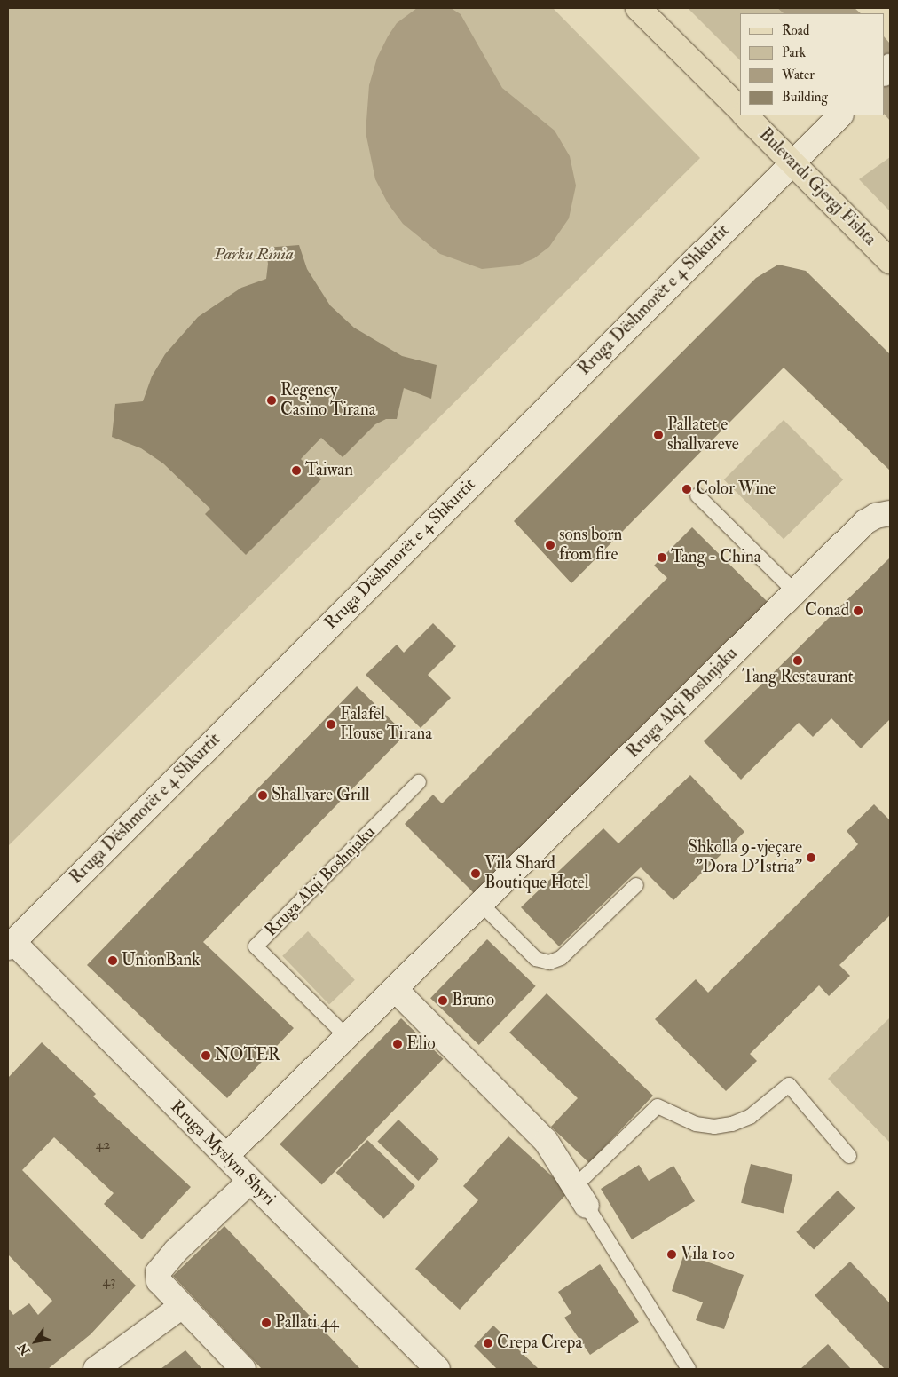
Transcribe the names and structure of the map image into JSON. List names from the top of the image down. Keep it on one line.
{"streets":{"main road":["Bulevardi Gjergj Fishta"],"street":["Rruga Dëshmorët e 4 Shkurtit","Rruga Alqi Boshnjaku","Rruga Myslym Shyri"]},"crossings":[["Bulevardi Gjergj Fishta","Rruga Dëshmorët e 4 Shkurtit"],["Rruga Dëshmorët e 4 Shkurtit","Rruga Myslym Shyri"],["Rruga Alqi Boshnjaku","Rruga Myslym Shyri"]],"parks":["Parku Rinia"],"places":["Regency Casino Tirana","Pallatet e shallvareve","Taiwan","Color Wine","sons born from fire","Tang - China","Conad","Tang Restaurant","Falafel House Tirana","Shallvare Grill","Shkolla 9-vjeçare \"Dora D'Istria\"","Vila Shard Boutique Hotel","UnionBank","Bruno","Elio","NOTER","Vila 100","Pallati 44","Crepa Crepa"],"house_numbers":["42","43"],"legend":["Road","Park","Water","Building"],"north":"bottom left"}
